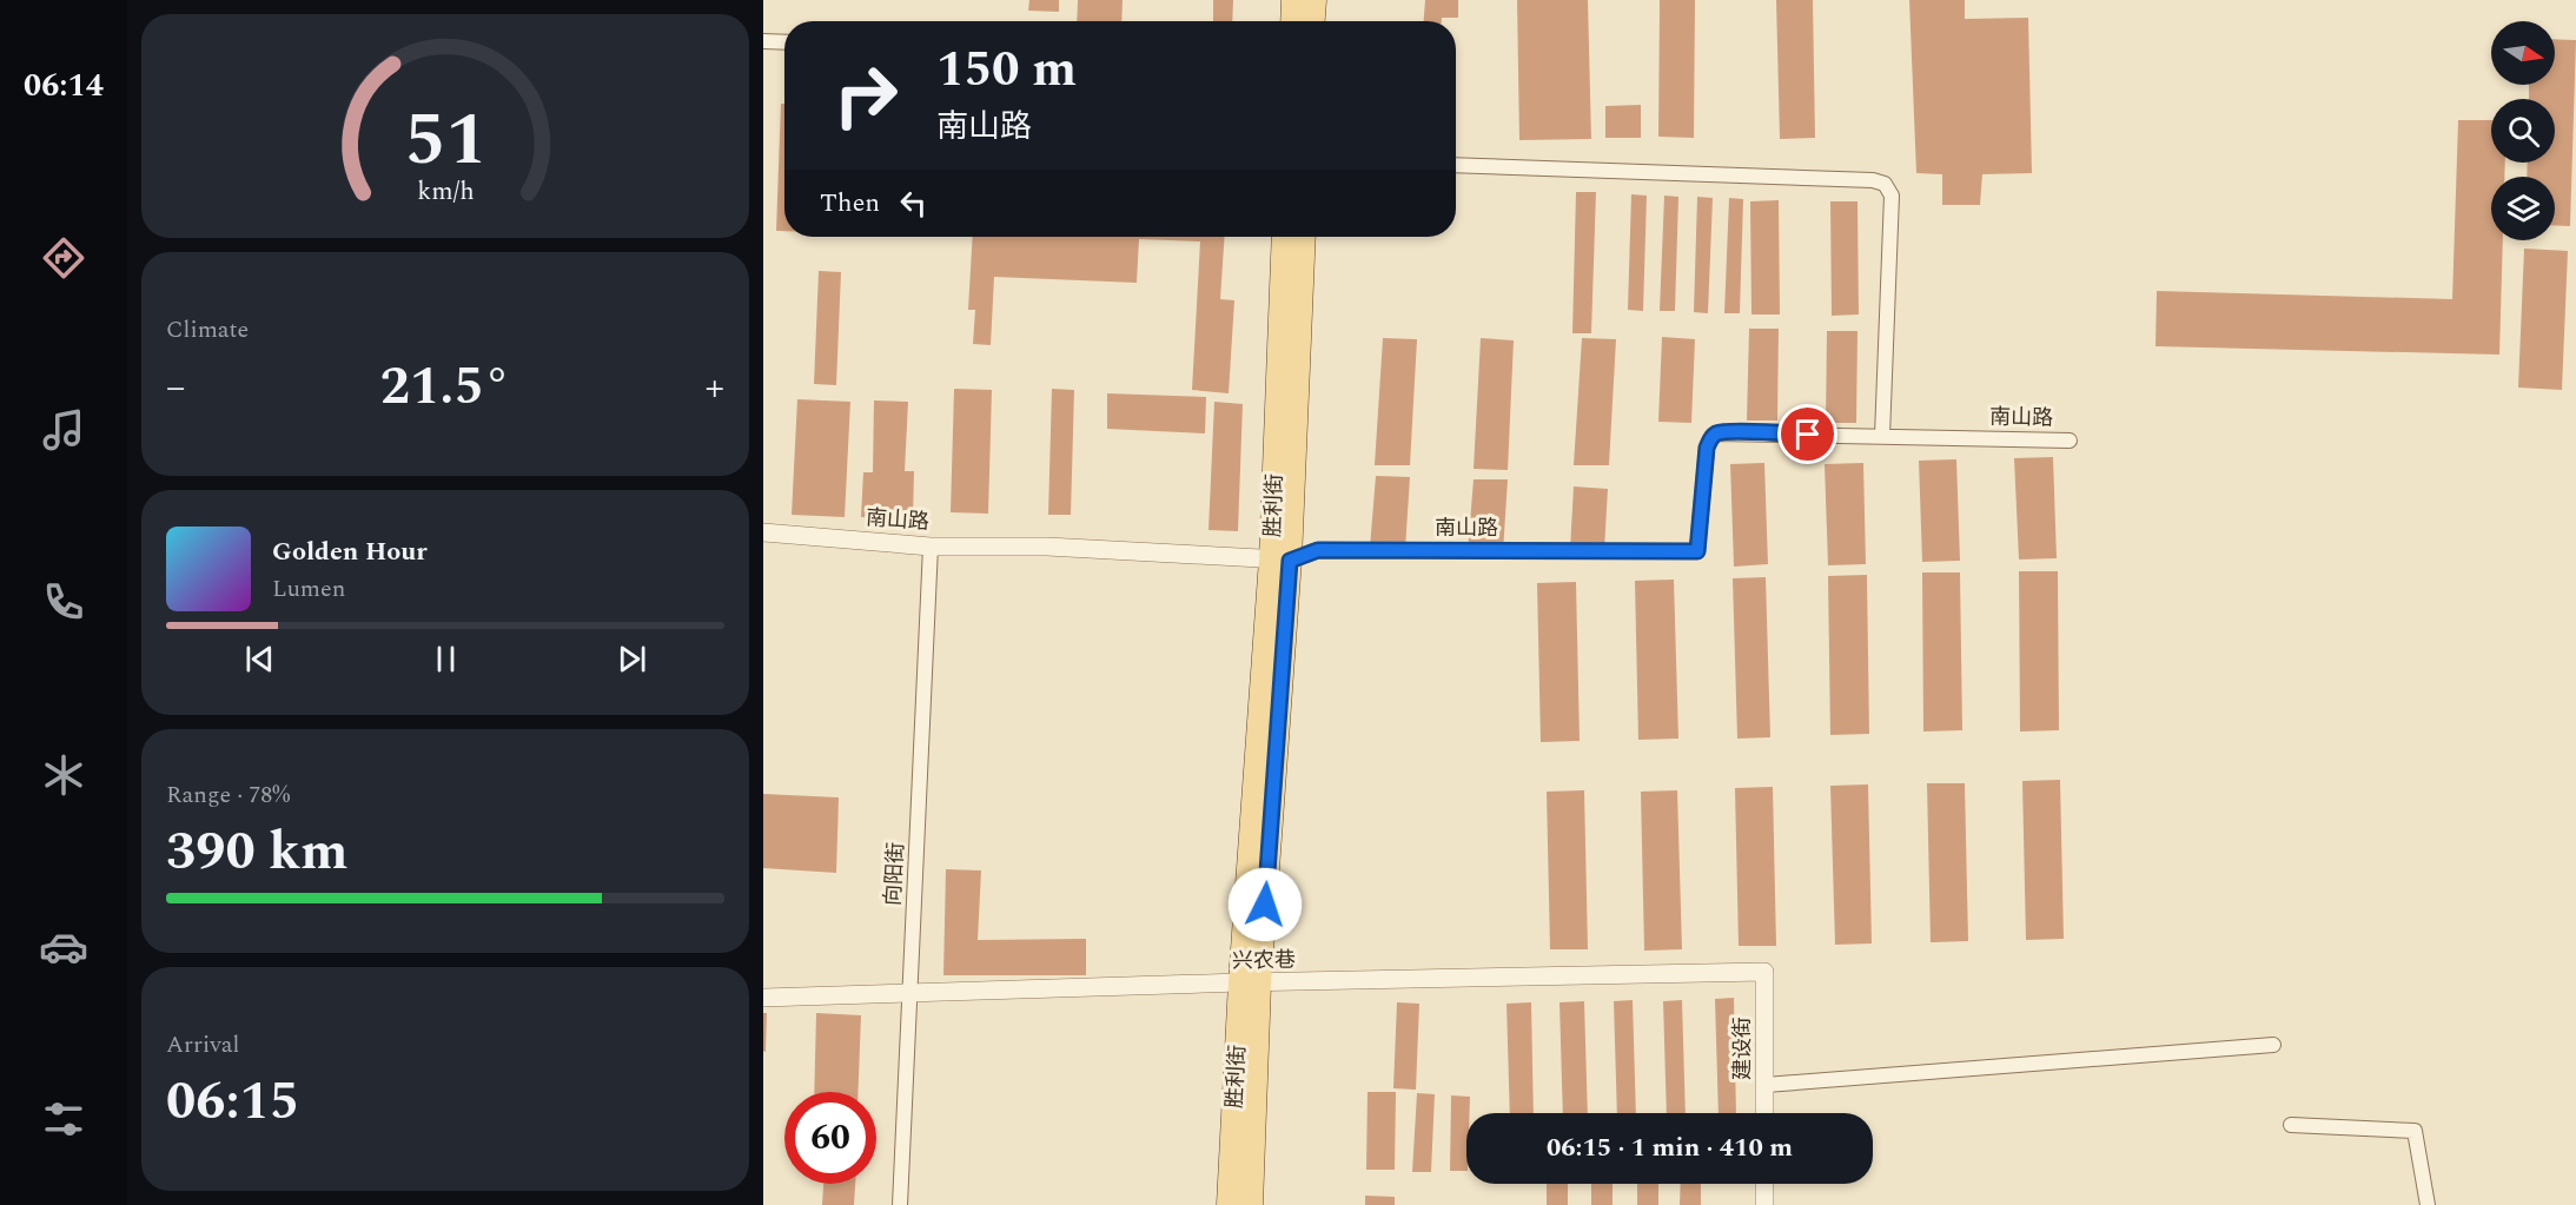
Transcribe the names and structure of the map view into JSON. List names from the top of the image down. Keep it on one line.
{"streets":{"main road":["胜利街"],"street":["南山路","向阳街","兴农巷","建设街"]},"crossings":[["南山路","胜利街"],["南山路","向阳街"],["胜利街","兴农巷"],["向阳街","兴农巷"],["兴农巷","建设街"]],"north":"right","page":{"tabs":"06:14","turn":["150 m","南山路"],"then":"Then","tile":["Climate",["Range · 78%","390 km"],["Arrival","06:15"]],"heat":["−","21.5°","+"],"song":["Golden Hour","Lumen"],"limit":"60","trip":"06:15 · 1 min · 410 m","gauge":["51","km/h"]}}
